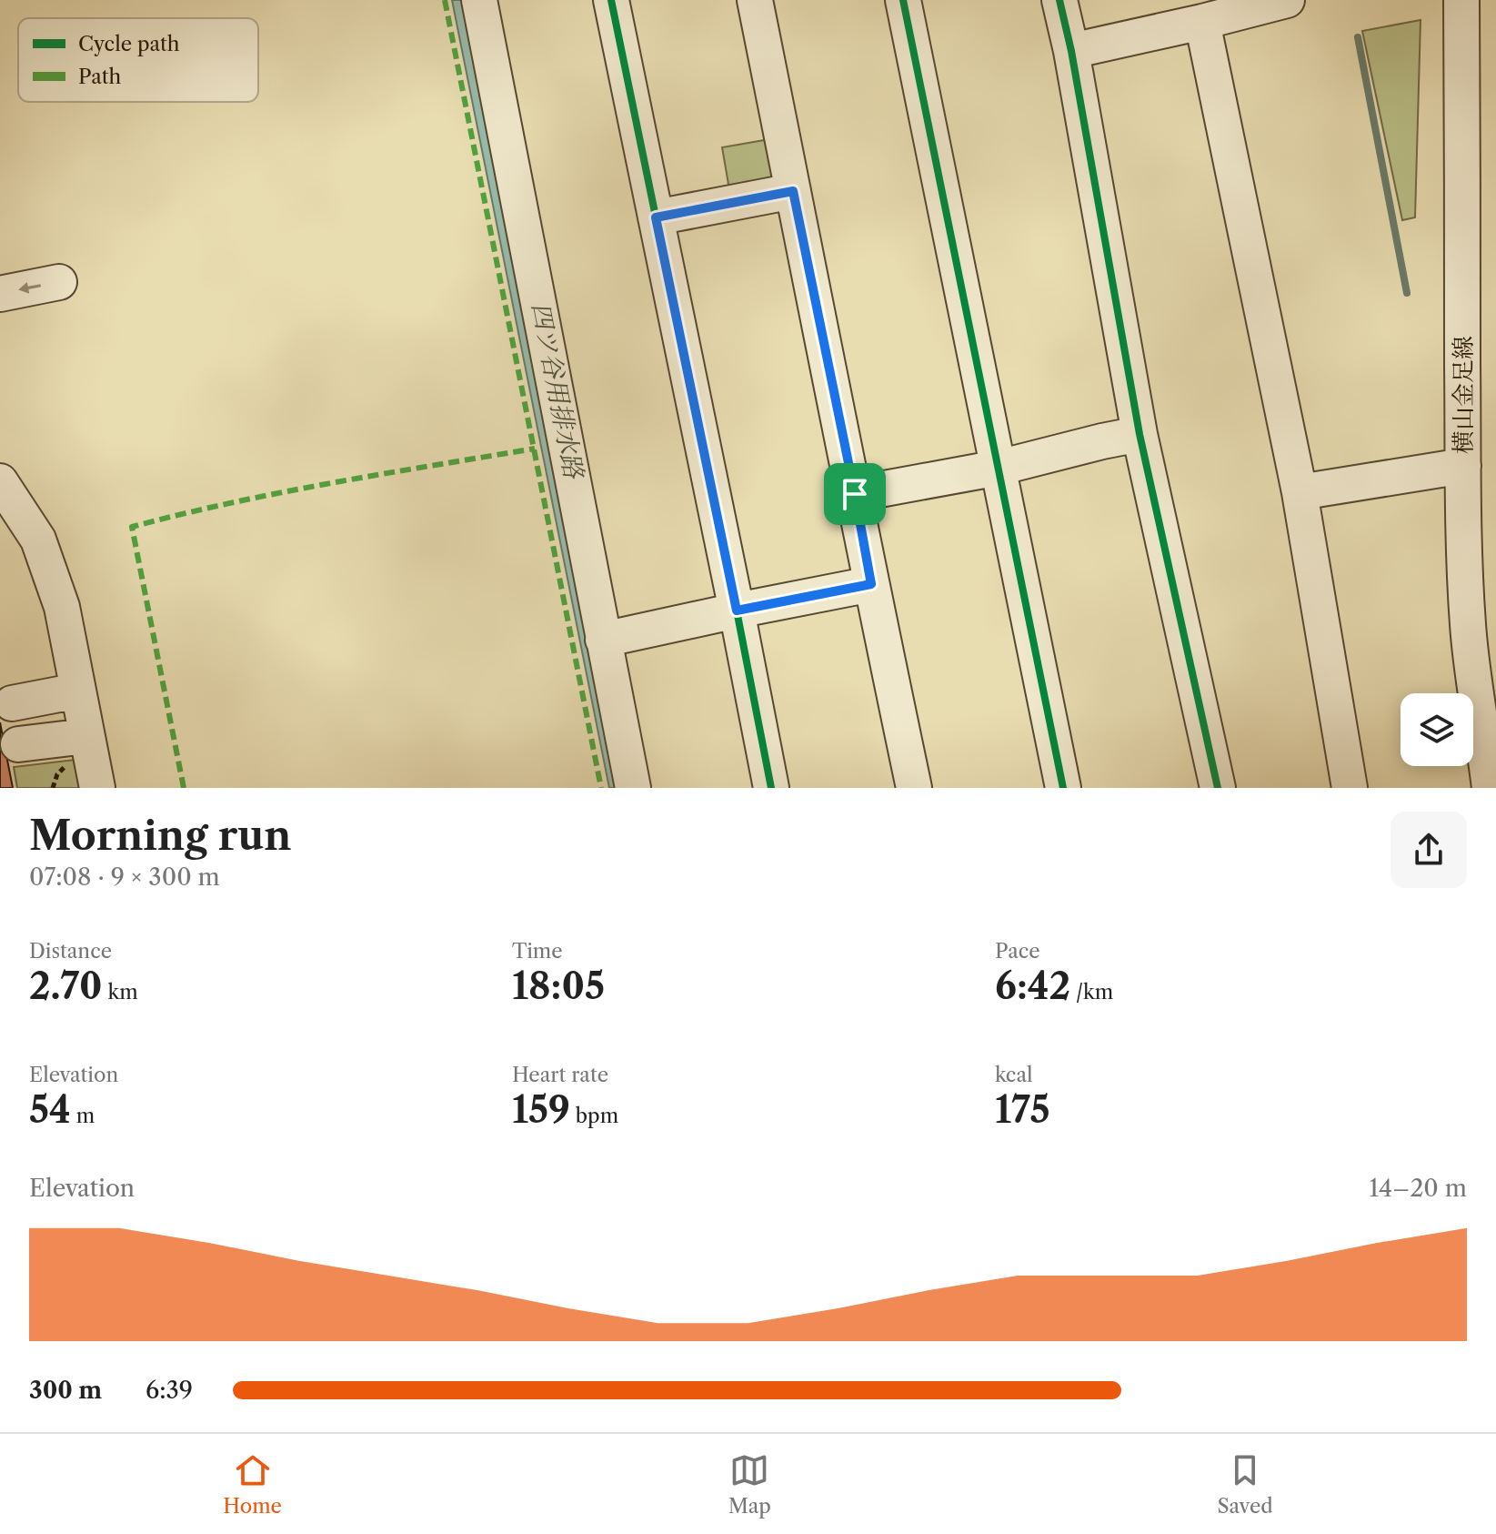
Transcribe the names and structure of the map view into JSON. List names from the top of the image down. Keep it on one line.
{"streets":{"street":["横山金足線"]},"water":["四ツ谷用排水路"],"legend":["Cycle path","Path"],"page":{"heading":["Morning run","07:08 · 9 × 300 m"],"stats":[["Distance","2.70 km"],["Time","18:05"],["Pace","6:42 /km"],["Elevation","54 m"],["Heart rate","159 bpm"],["kcal","175"]],"chart":["Elevation","14–20 m"],"list":[{"name":"300 m","note":"6:39"}],"tabs":["Home","Map","Saved"]}}
